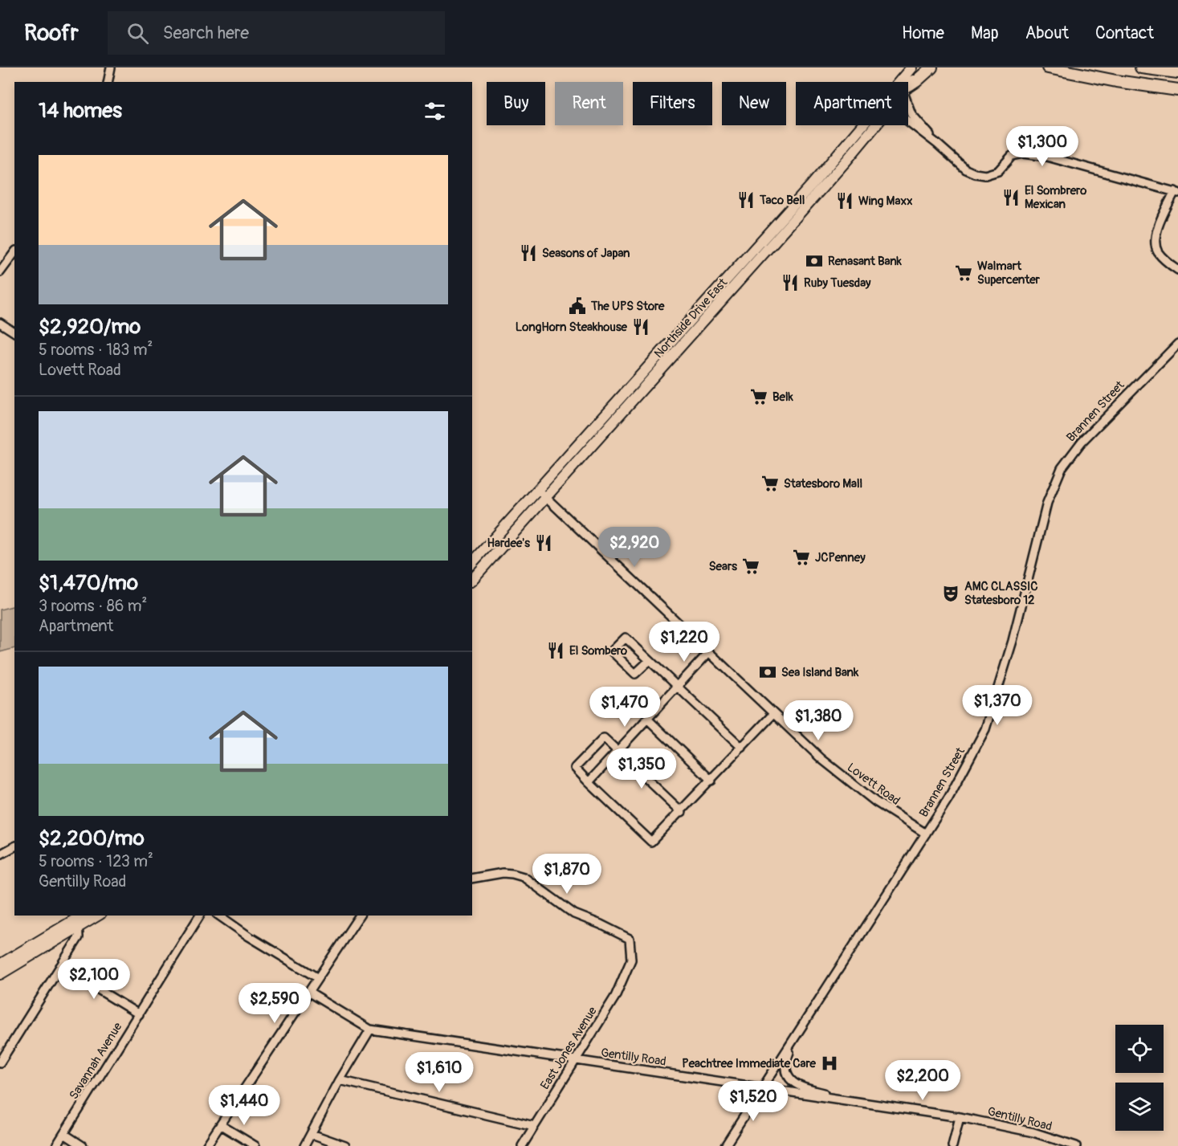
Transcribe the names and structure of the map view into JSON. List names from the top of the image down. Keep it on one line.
{"streets":{"main road":["Northside Drive East"],"street":["Brannen Street","Lovett Road","East Jones Avenue","Gentilly Road","Savannah Avenue"]},"crossings":[["Northside Drive East","Lovett Road"],["Brannen Street","Lovett Road"],["Brannen Street","Gentilly Road"],["East Jones Avenue","Gentilly Road"]],"places":{"restaurant":["El Sombrero Mexican","Taco Bell","Wing Maxx","Seasons of Japan","Ruby Tuesday","LongHorn Steakhouse","Hardee's","El Sombero"],"bank":["Renasant Bank","Sea Island Bank"],"supermarket":["Walmart Supercenter","Belk","Statesboro Mall","JCPenney","Sears"],"public building":["The UPS Store"],"theatre":["AMC CLASSIC Statesboro 12"],"hospital":["Peachtree Immediate Care"]},"page":{"header":"Roofr","search":"Search here","nav":["Home","Map","About","Contact"],"chip":["Buy","Rent","Filters","New","Apartment"],"heading":"14 homes","price":["$1,300","$2,920","$1,220","$1,370","$1,470","$1,380","$1,350","$1,870","$2,100","$2,590","$1,610","$2,200","$1,520","$1,440"],"list":[{"name":"$2,920/mo","note":"5 rooms · 183 m² · Lovett Road"},{"name":"$1,470/mo","note":"3 rooms · 86 m² · Apartment"},{"name":"$2,200/mo","note":"5 rooms · 123 m² · Gentilly Road"}]}}
